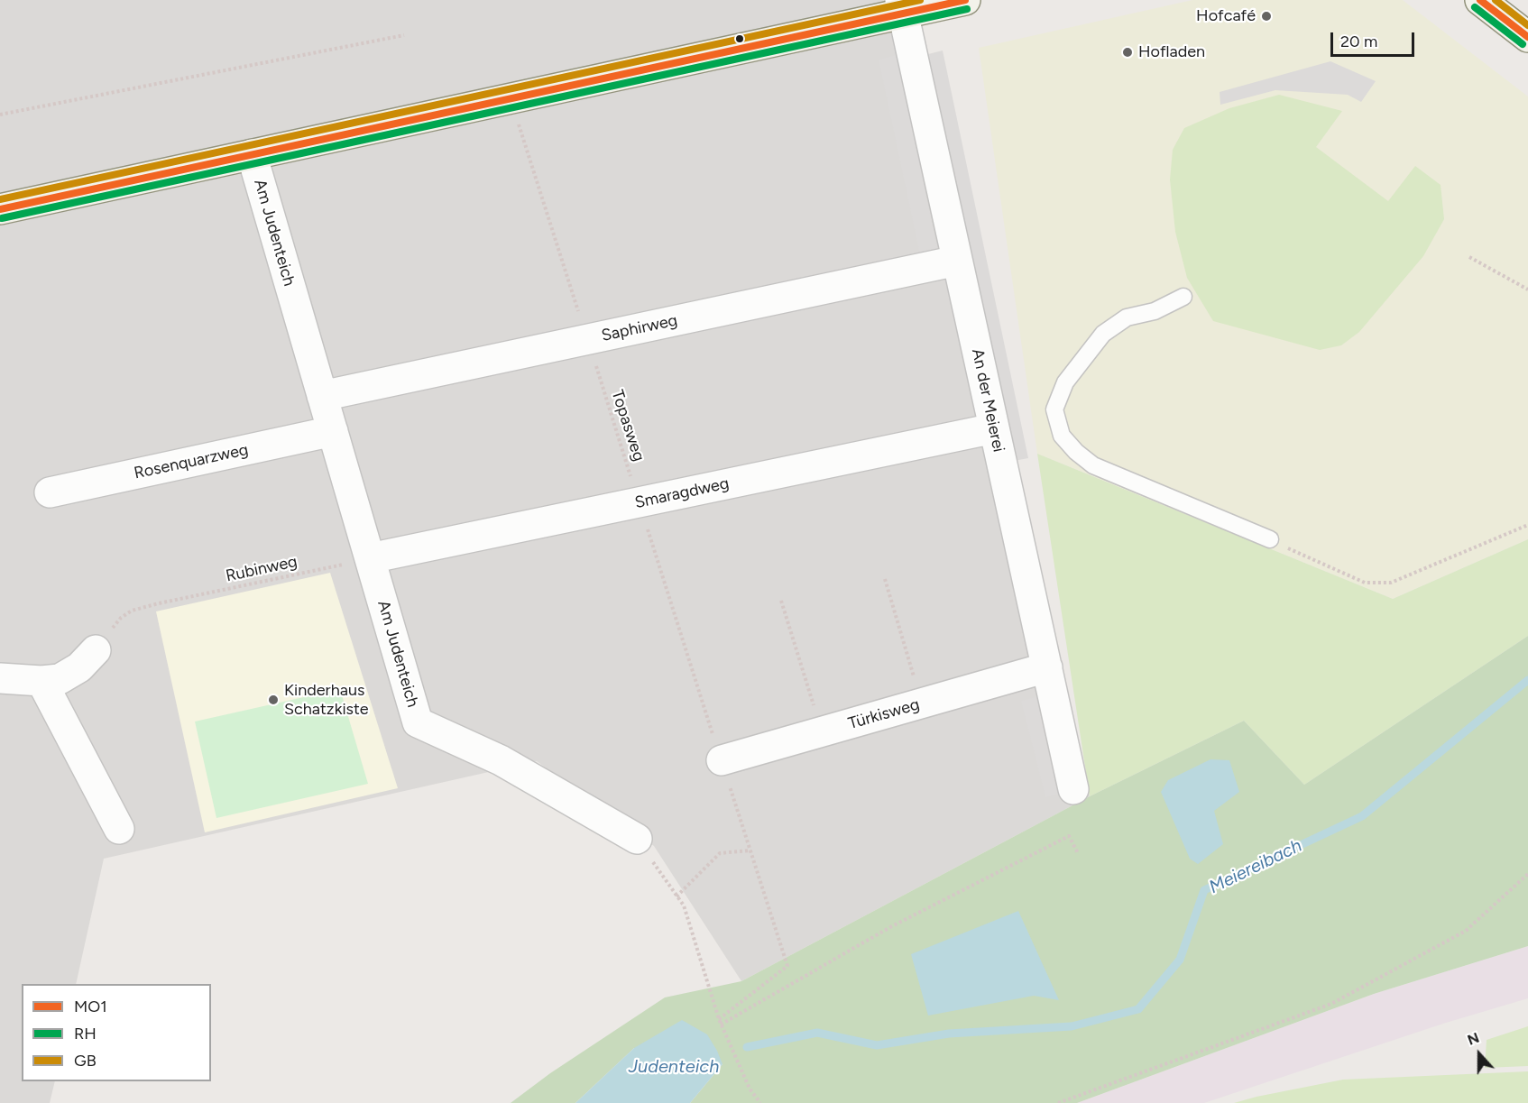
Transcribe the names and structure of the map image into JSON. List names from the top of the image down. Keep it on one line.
{"streets":{"street":["Am Judenteich","Saphirweg","An der Meierei","Rosenquarzweg","Smaragdweg","Türkisweg"],"path":["Topasweg","Rubinweg"]},"crossings":[["Am Judenteich","Saphirweg"],["Am Judenteich","Rosenquarzweg"],["Am Judenteich","Smaragdweg"],["Am Judenteich","Rubinweg"],["Saphirweg","An der Meierei"],["Saphirweg","Topasweg"],["An der Meierei","Smaragdweg"],["An der Meierei","Türkisweg"],["Topasweg","Smaragdweg"],["Topasweg","Türkisweg"],["Smaragdweg","Rubinweg"]],"water":["Meiereibach","Judenteich"],"places":["Hofcafé","Hofladen","Kinderhaus Schatzkiste"],"lines":["transit line MO1","transit line GB","transit line RH"],"legend":["MO1","RH","GB"],"scale_bar":"20 m","north":"top"}
